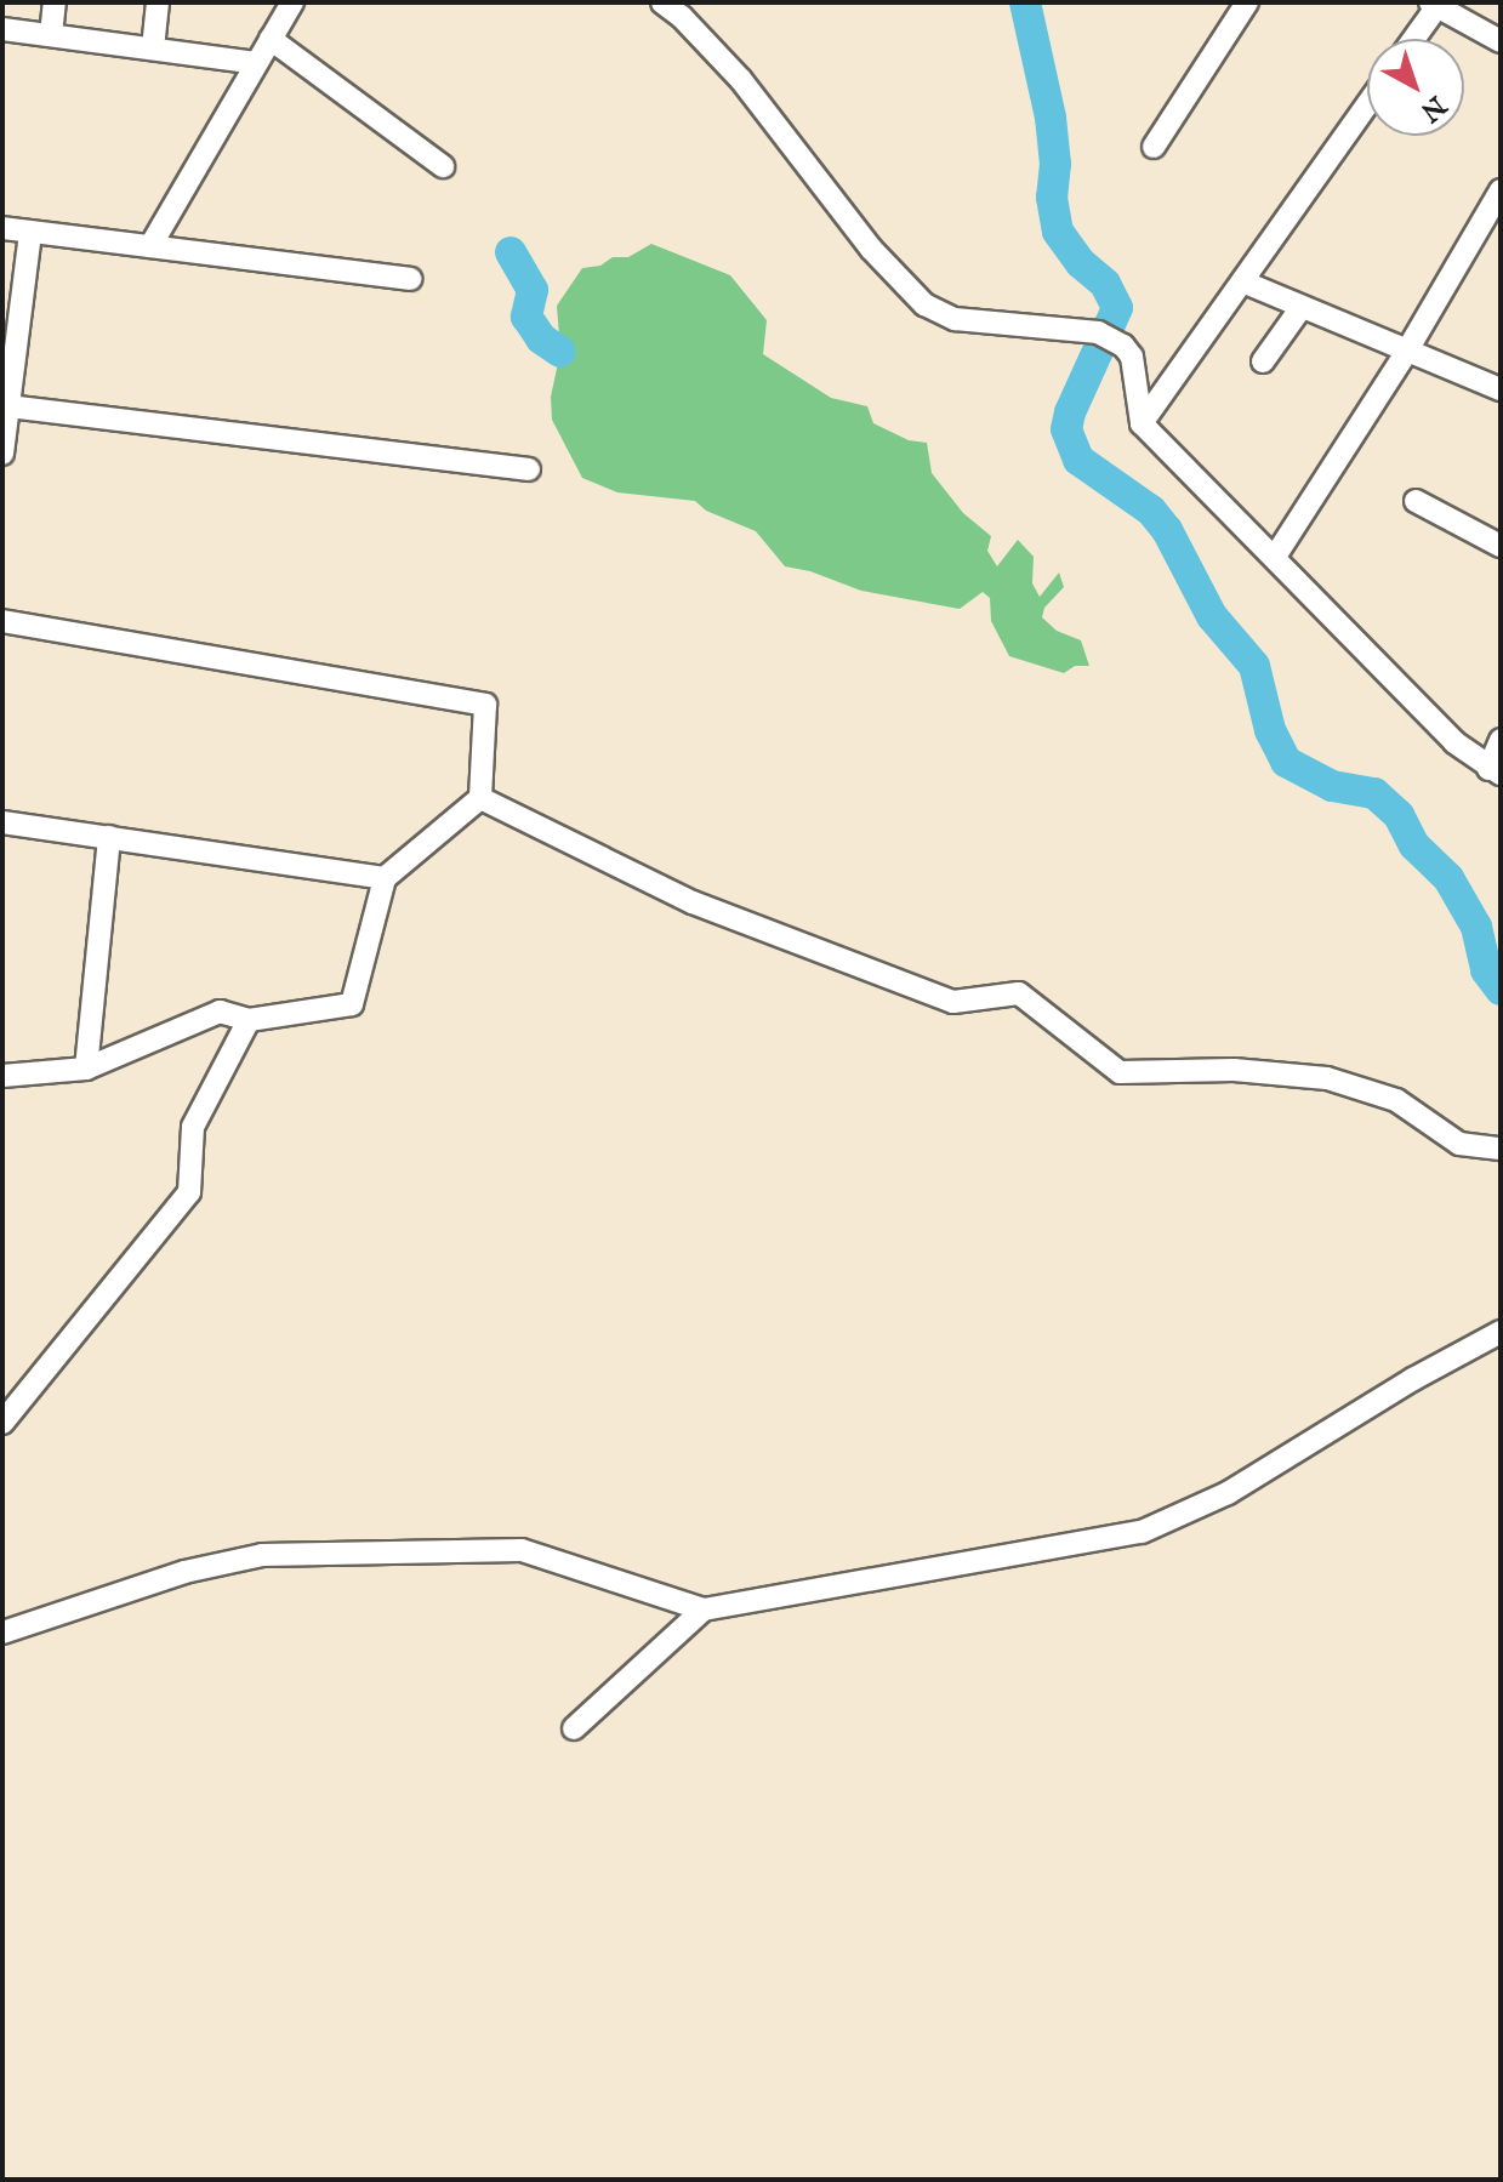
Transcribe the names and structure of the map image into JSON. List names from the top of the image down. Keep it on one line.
{"north":"bottom right"}
